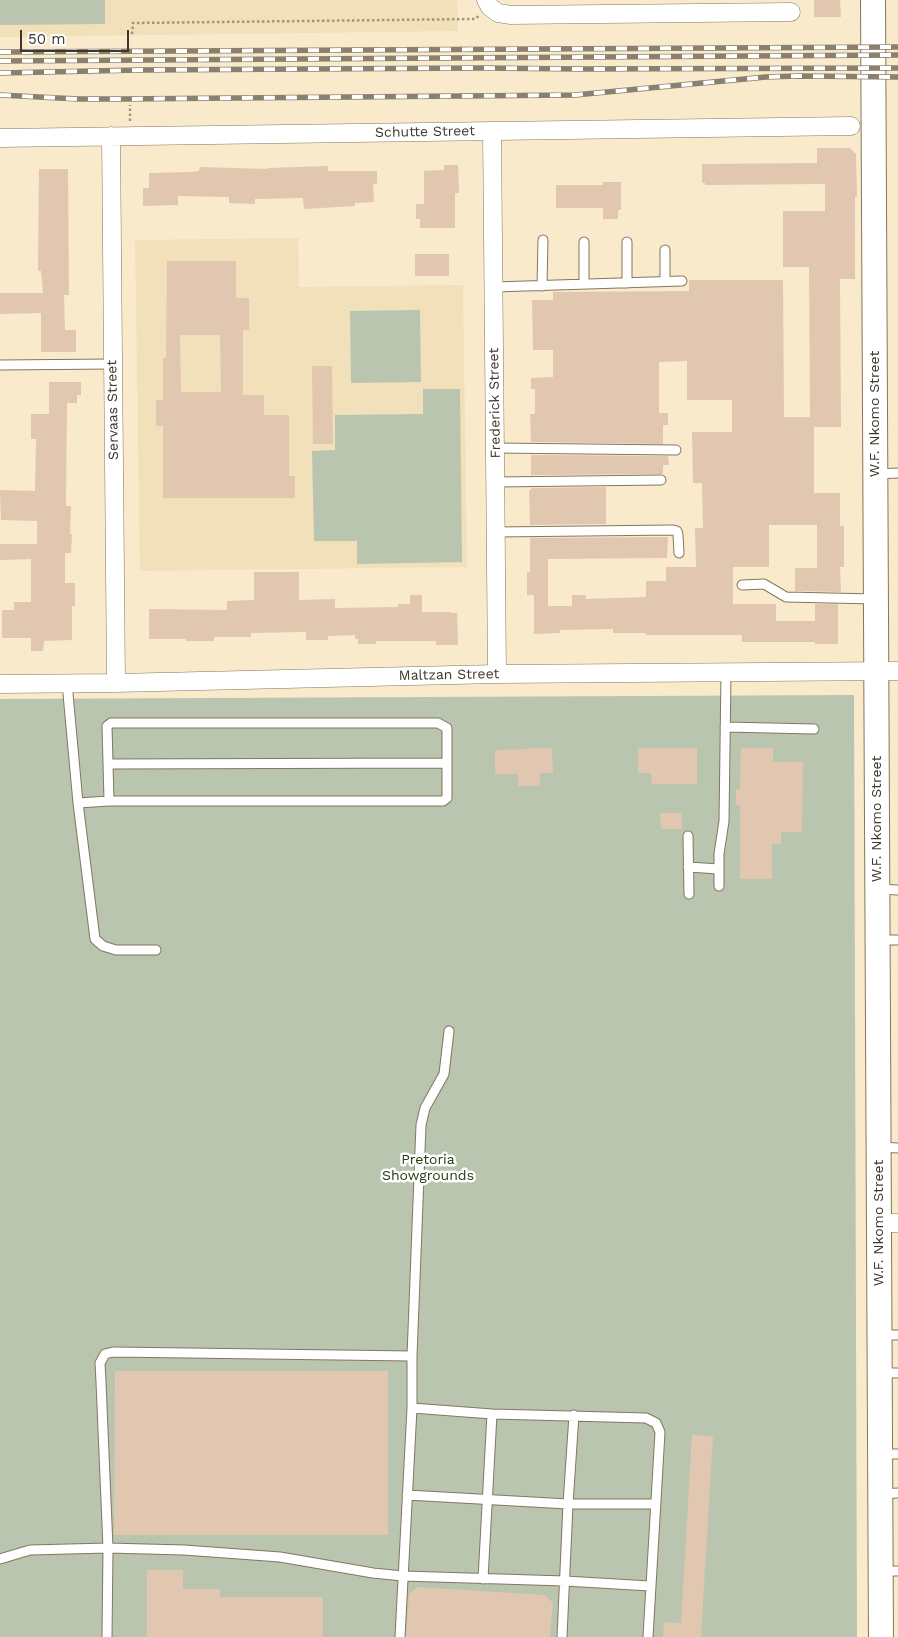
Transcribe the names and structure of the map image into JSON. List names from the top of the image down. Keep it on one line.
{"streets":{"main road":["W.F. Nkomo Street"],"street":["Schutte Street","Frederick Street","Servaas Street","Maltzan Street"]},"crossings":[["Schutte Street","Frederick Street"],["Schutte Street","Servaas Street"],["Frederick Street","Maltzan Street"],["Servaas Street","Maltzan Street"],["W.F. Nkomo Street","Maltzan Street"]],"parks":["Pretoria Showgrounds"],"scale_bar":"50 m"}
